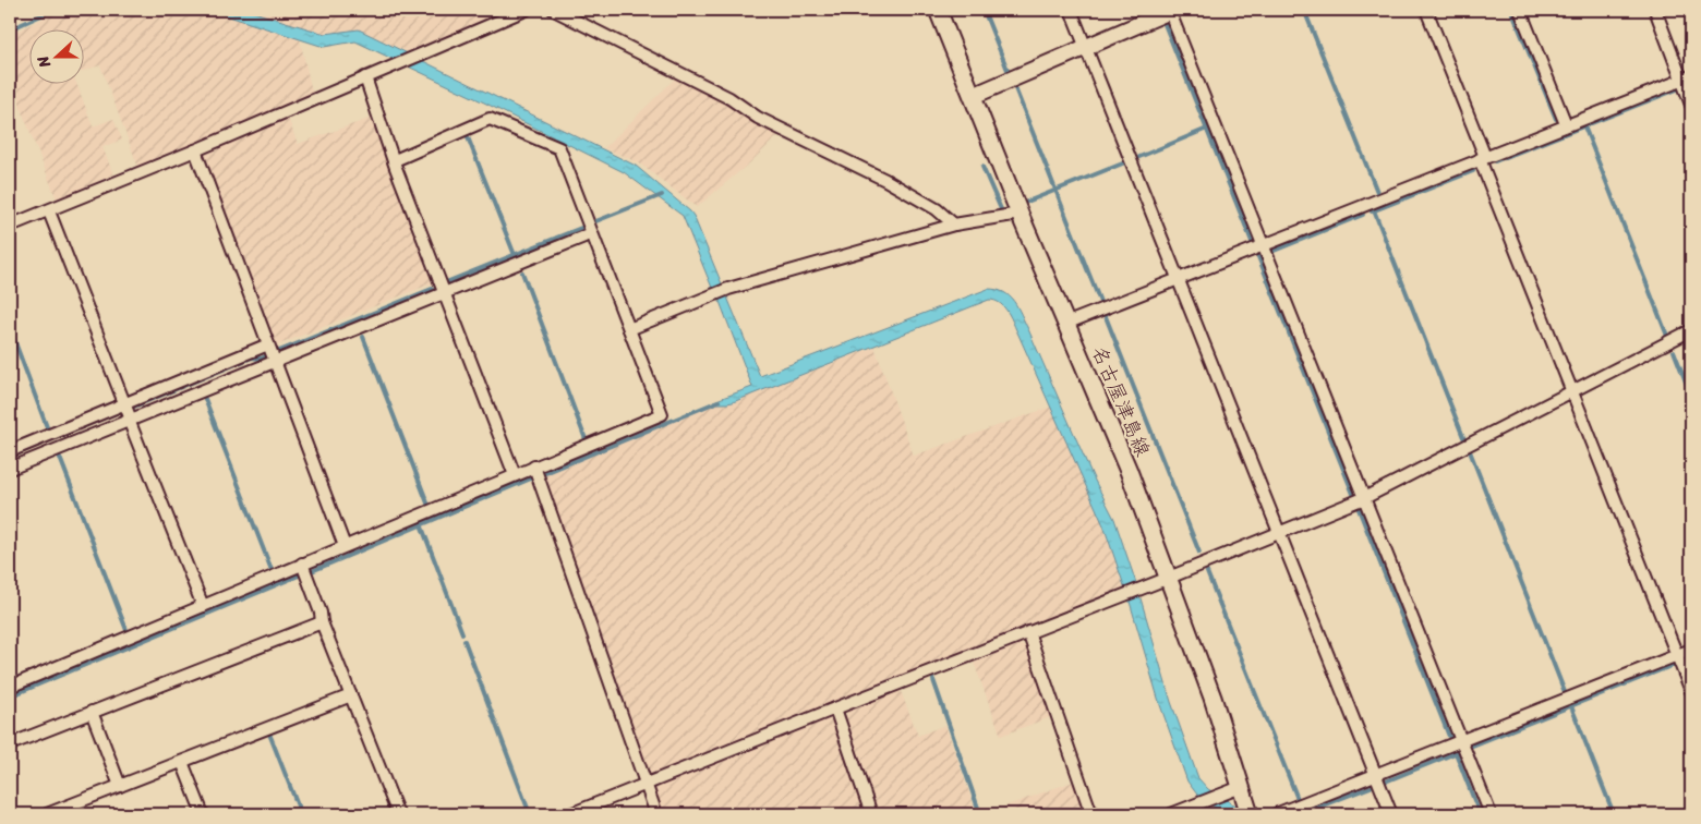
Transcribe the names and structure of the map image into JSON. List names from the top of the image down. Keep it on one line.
{"streets":{"main road":["名古屋津島線"]},"north":"left"}
